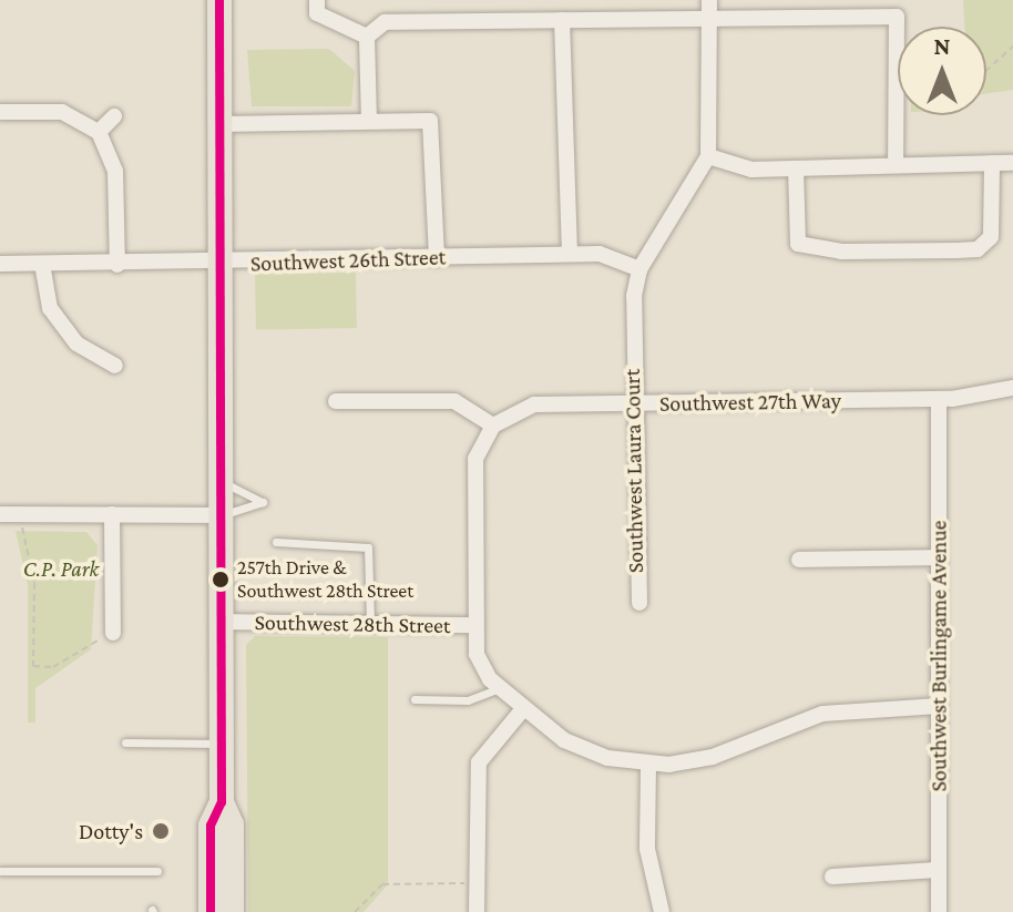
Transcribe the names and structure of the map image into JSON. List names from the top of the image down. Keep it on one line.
{"streets":{"street":["Southwest 26th Street","Southwest 27th Way","Southwest Laura Court","Southwest 28th Street","Southwest Burlingame Avenue"]},"crossings":[["Southwest 26th Street","Southwest Laura Court"],["Southwest 27th Way","Southwest Laura Court"],["Southwest 27th Way","Southwest Burlingame Avenue"],["Southwest 28th Street","Southwest Burlingame Avenue"]],"parks":["C.P. Park"],"places":["257th Drive & Southwest 28th Street","Dotty's"],"north":"top"}
